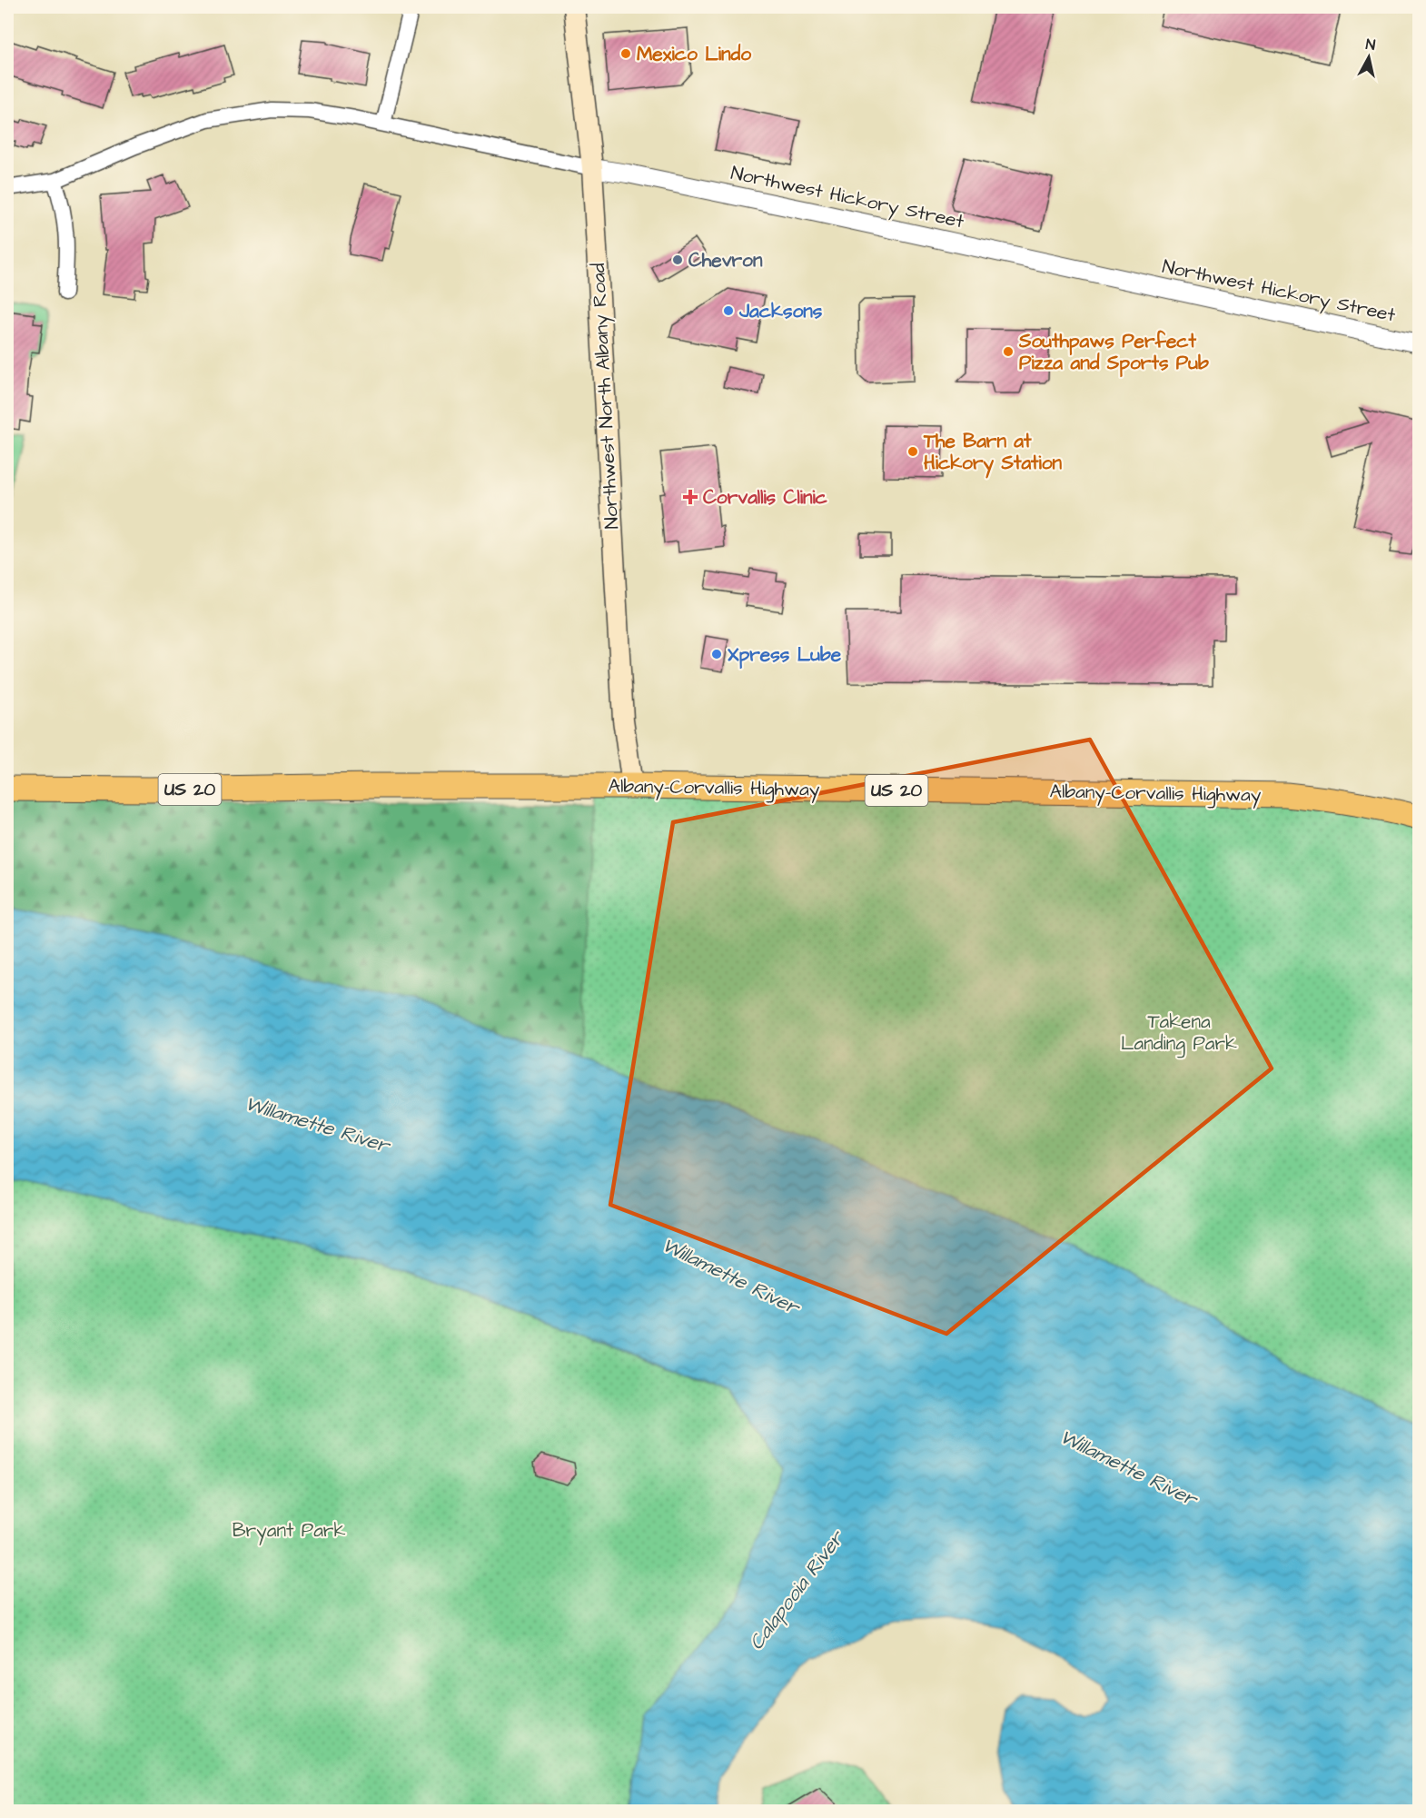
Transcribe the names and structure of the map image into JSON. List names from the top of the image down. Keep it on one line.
{"streets":{"highway":["Albany-Corvallis Highway","US 20"],"main road":["Northwest North Albany Road"],"street":["Northwest Hickory Street"]},"crossings":[["Northwest Hickory Street","Northwest North Albany Road"],["Northwest North Albany Road","Albany-Corvallis Highway"]],"water":["Willamette River","Calapooia River"],"parks":["Takena Landing Park","Bryant Park"],"places":{"other":["Mexico Lindo","Chevron","Jacksons","Southpaws Perfect Pizza and Sports Pub","The Barn at Hickory Station","Xpress Lube"],"health":["Corvallis Clinic"]},"north":"top"}
